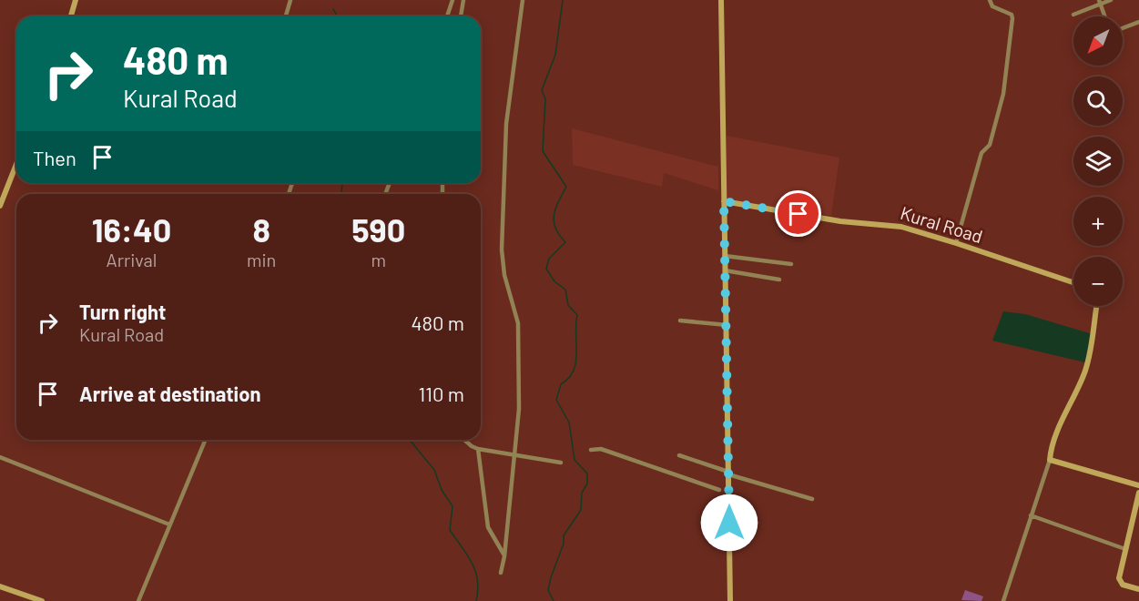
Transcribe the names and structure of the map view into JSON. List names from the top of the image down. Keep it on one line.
{"streets":{"street":["Kural Road"]},"north":"bottom left","page":{"map_buttons":["+","−"],"turn":["480 m","Kural Road"],"then":"Then","eta":["16:40","Arrival","8","min","590","m"],"list":[{"name":"Turn right","note":"Kural Road","value":"480 m"},{"name":"Arrive at destination","value":"110 m"}]}}
